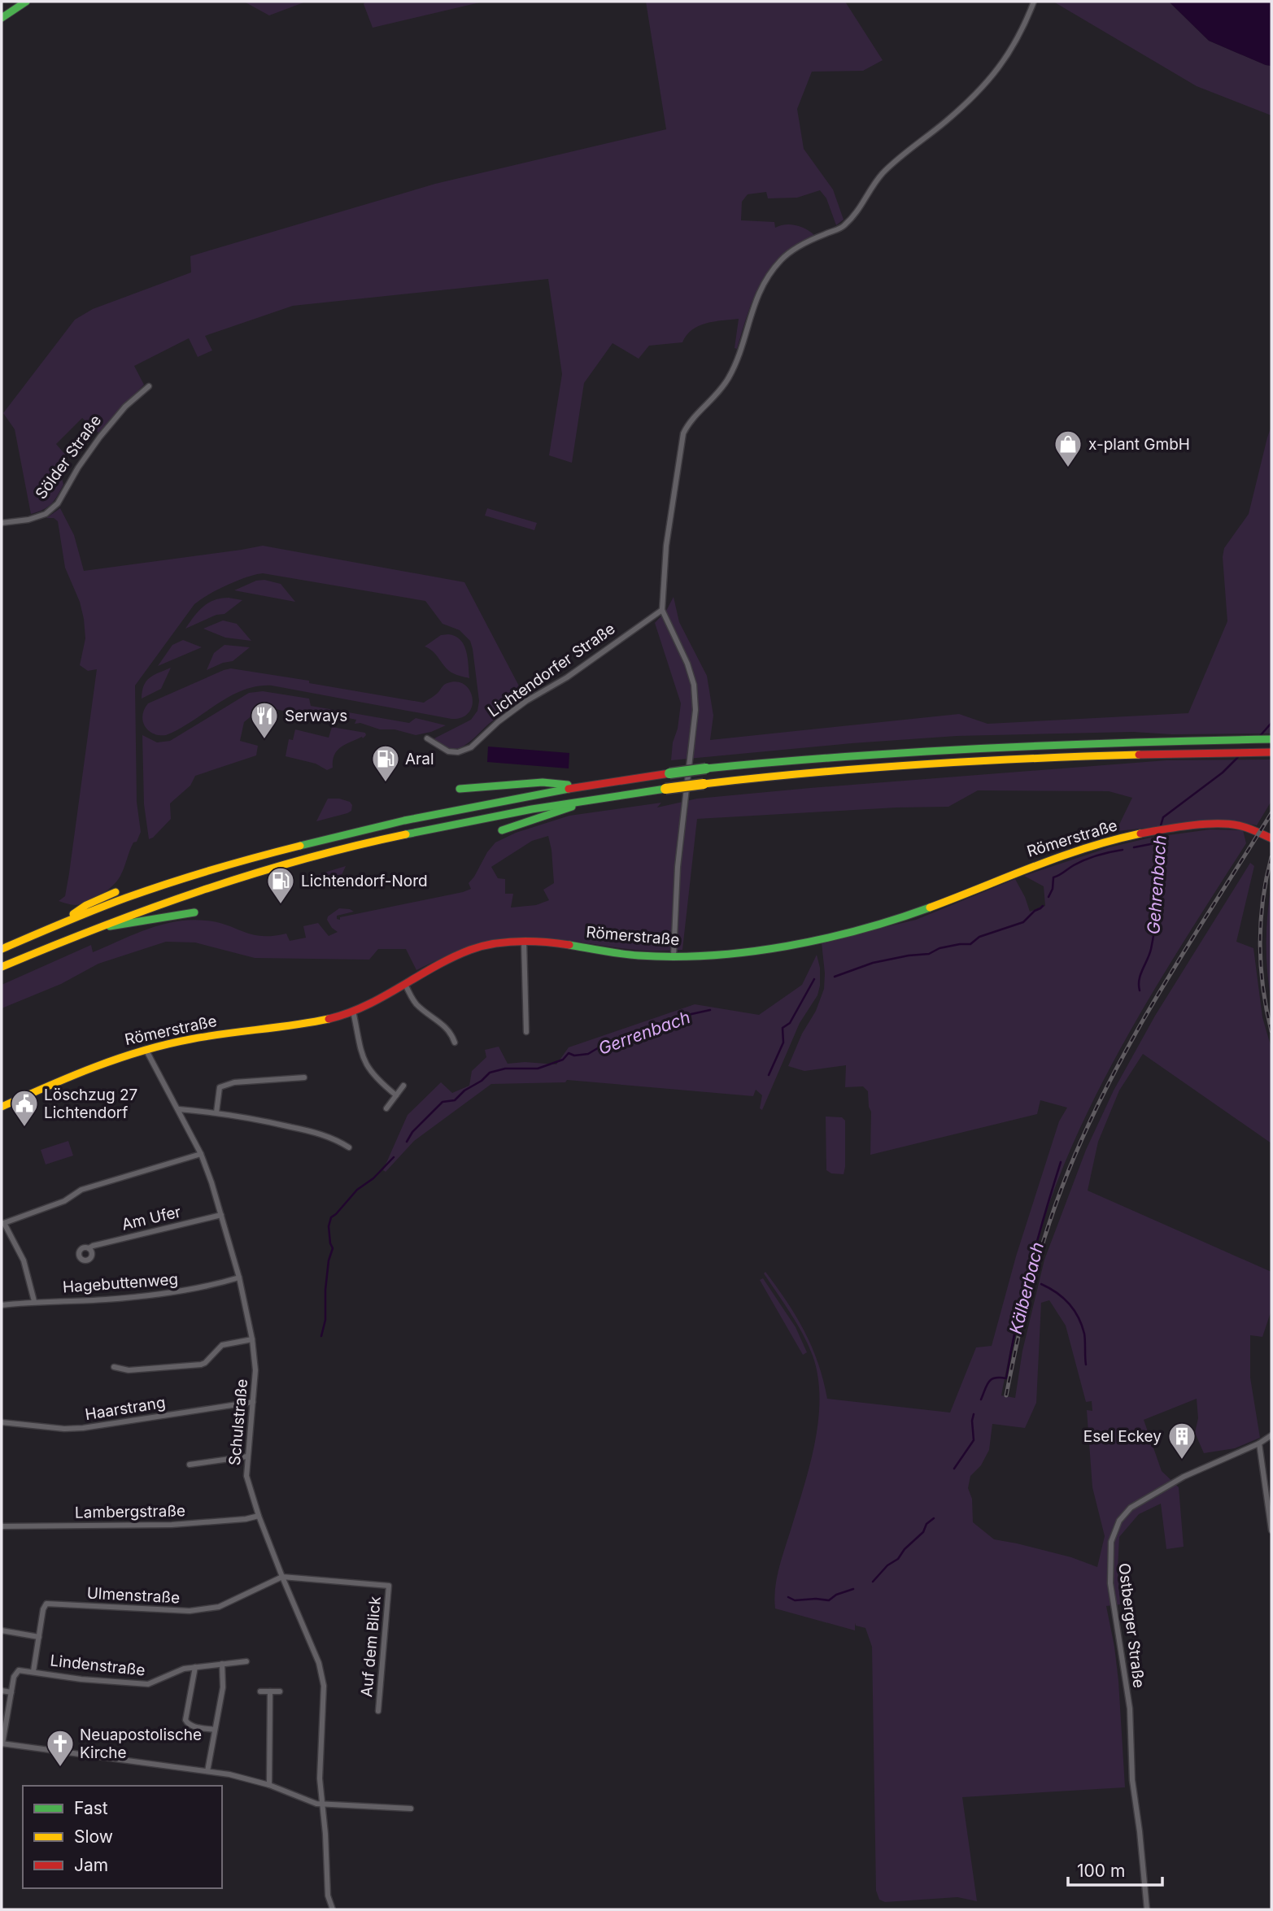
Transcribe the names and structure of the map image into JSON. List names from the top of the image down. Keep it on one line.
{"streets":{"main road":["Römerstraße"],"street":["Sölder Straße","Lichtendorfer Straße","Am Ufer","Hagebuttenweg","Haarstrang","Schulstraße","Lambergstraße","Ulmenstraße","Ostberger Straße","Auf dem Blick","Lindenstraße"]},"crossings":[["Römerstraße","Schulstraße"],["Am Ufer","Schulstraße"],["Hagebuttenweg","Schulstraße"],["Haarstrang","Schulstraße"],["Schulstraße","Lambergstraße"],["Schulstraße","Ulmenstraße"],["Schulstraße","Auf dem Blick"],["Ulmenstraße","Auf dem Blick"],["Ulmenstraße","Lindenstraße"]],"water":["Gehrenbach","Gerrenbach","Kälberbach"],"places":{"shop":["x-plant GmbH"],"restaurant":["Serways"],"fuel station":["Aral","Lichtendorf-Nord"],"public building":["Löschzug 27 Lichtendorf"],"building":["Esel Eckey"],"church":["Neuapostolische Kirche"]},"legend":["Fast","Slow","Jam"],"scale_bar":"100 m"}
